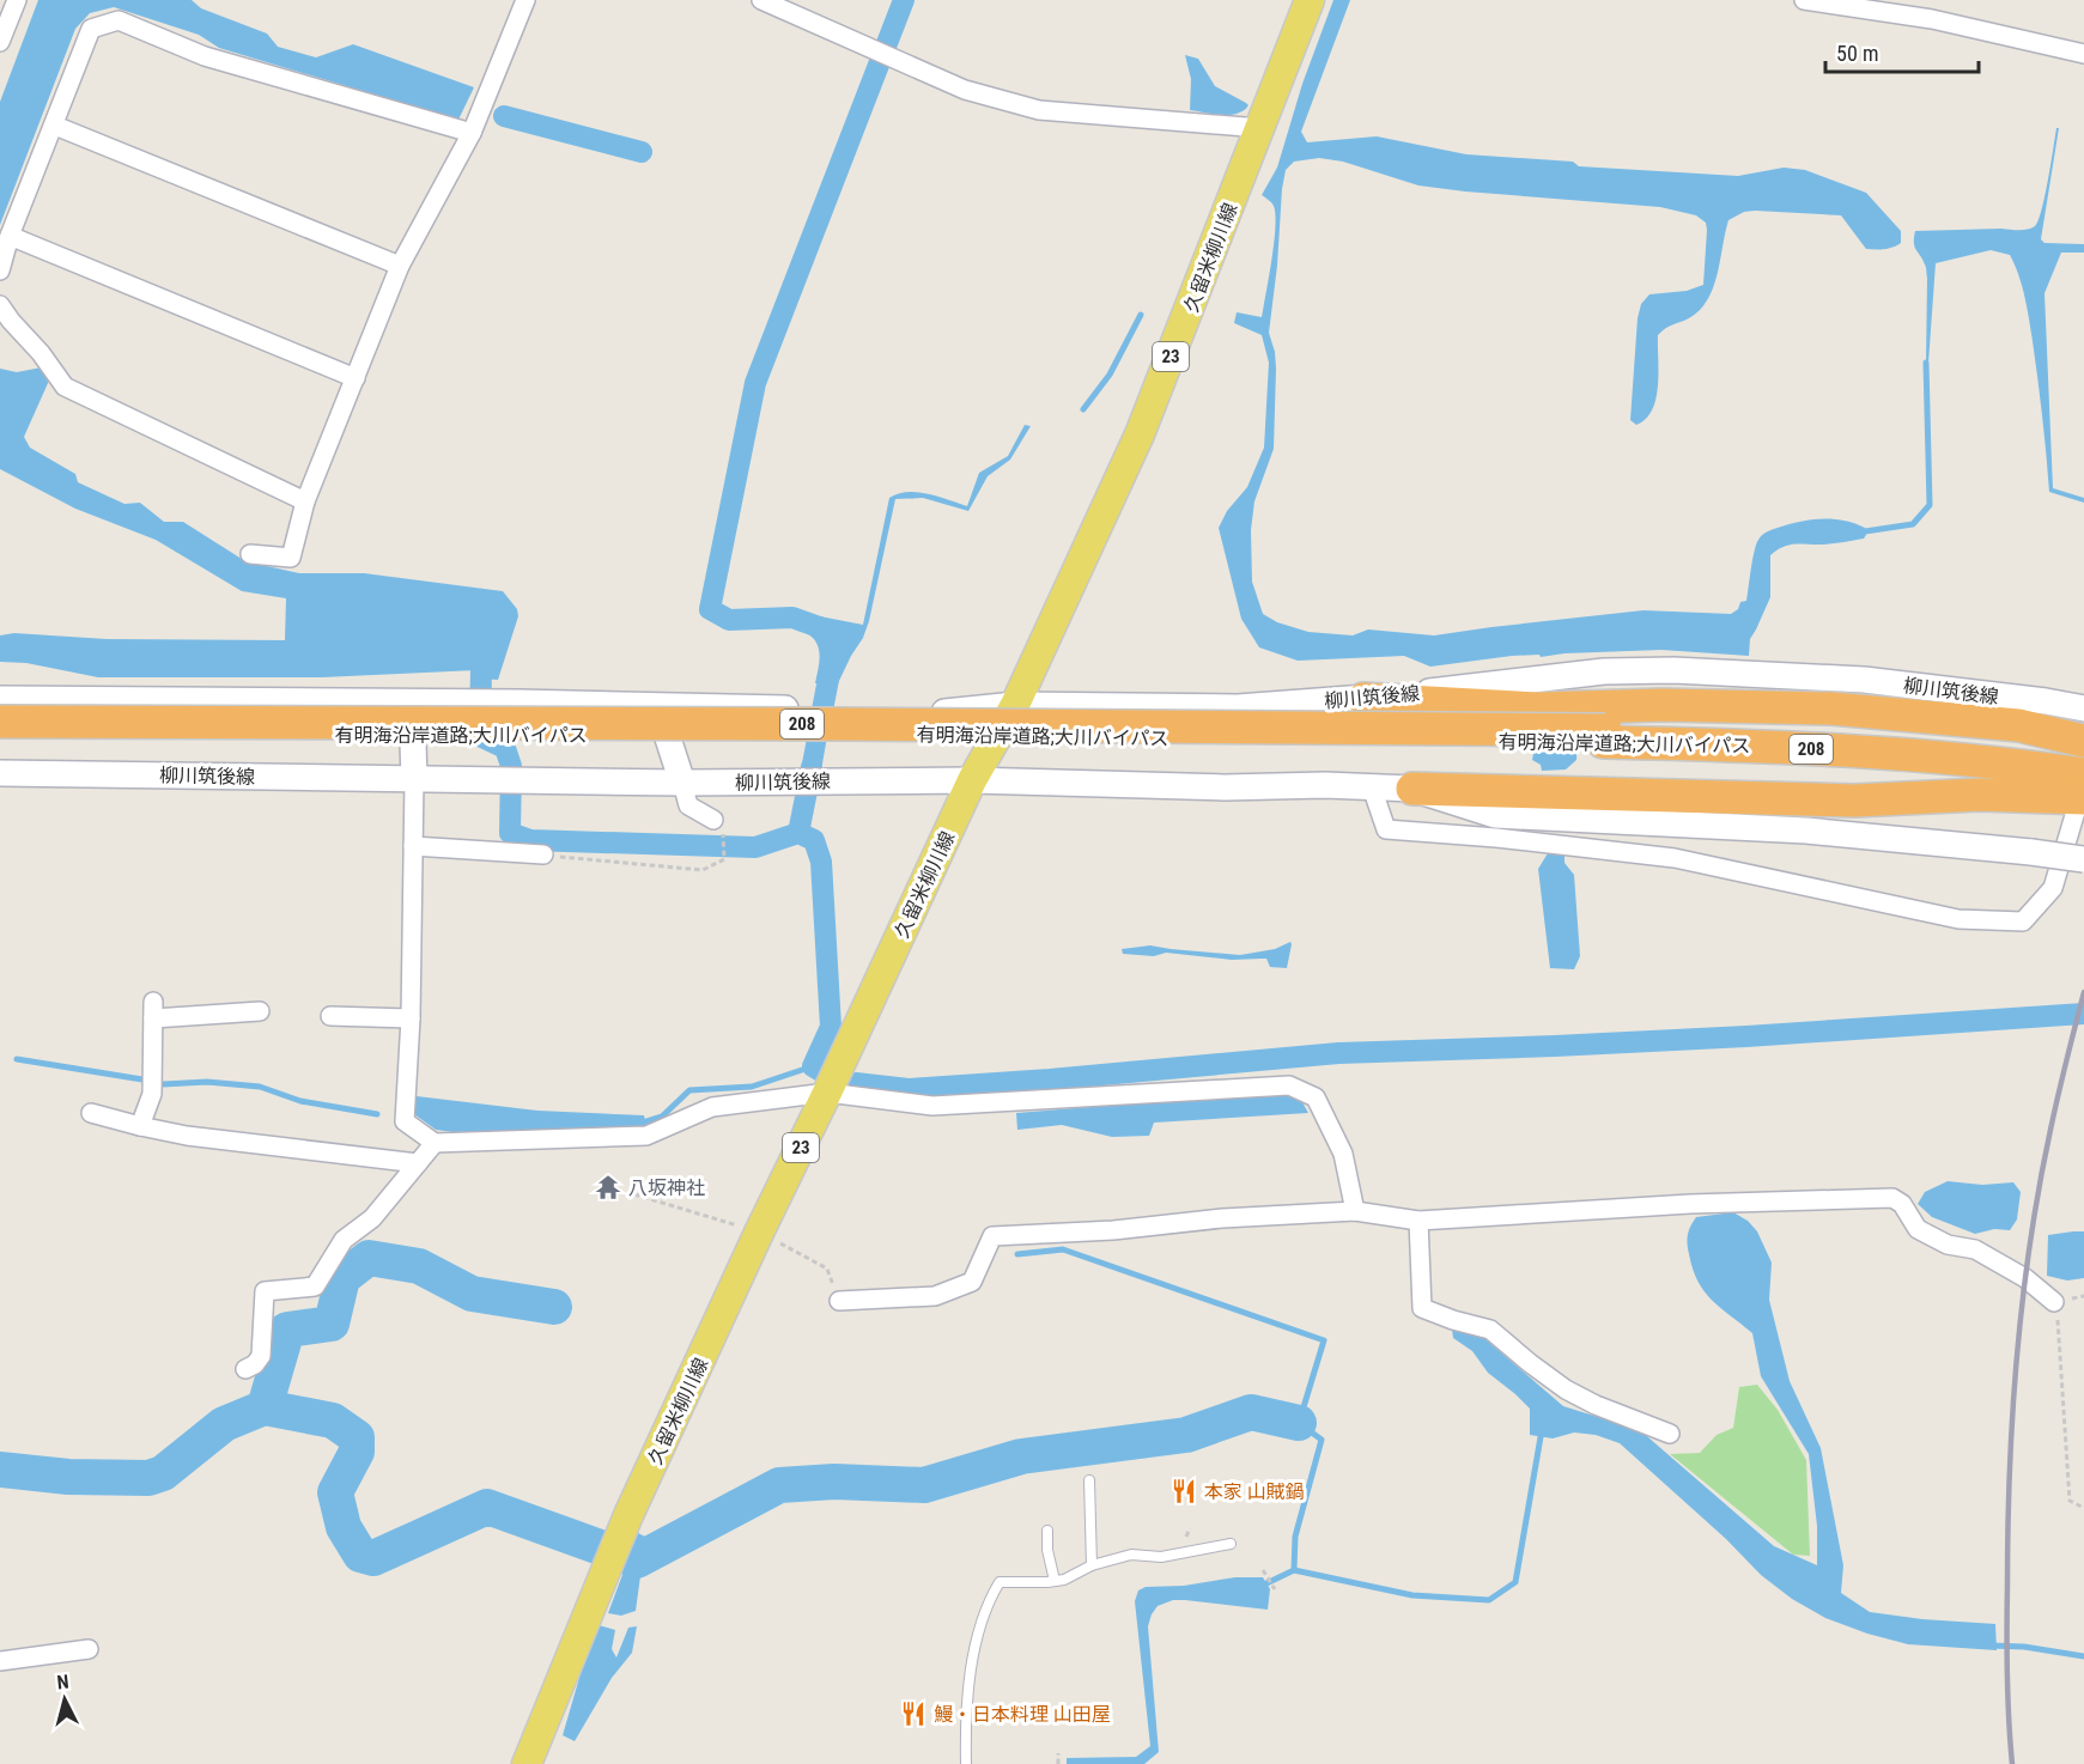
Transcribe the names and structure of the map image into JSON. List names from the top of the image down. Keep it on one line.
{"streets":{"highway":["208","有明海沿岸道路;大川バイパス"],"main road":["久留米柳川線","23","柳川筑後線"]},"crossings":[["久留米柳川線","柳川筑後線"]],"places":{"temple":["八坂神社"],"restaurant":["本家 山賊鍋","鰻・日本料理 山田屋"]},"scale_bar":"50 m","north":"top"}
